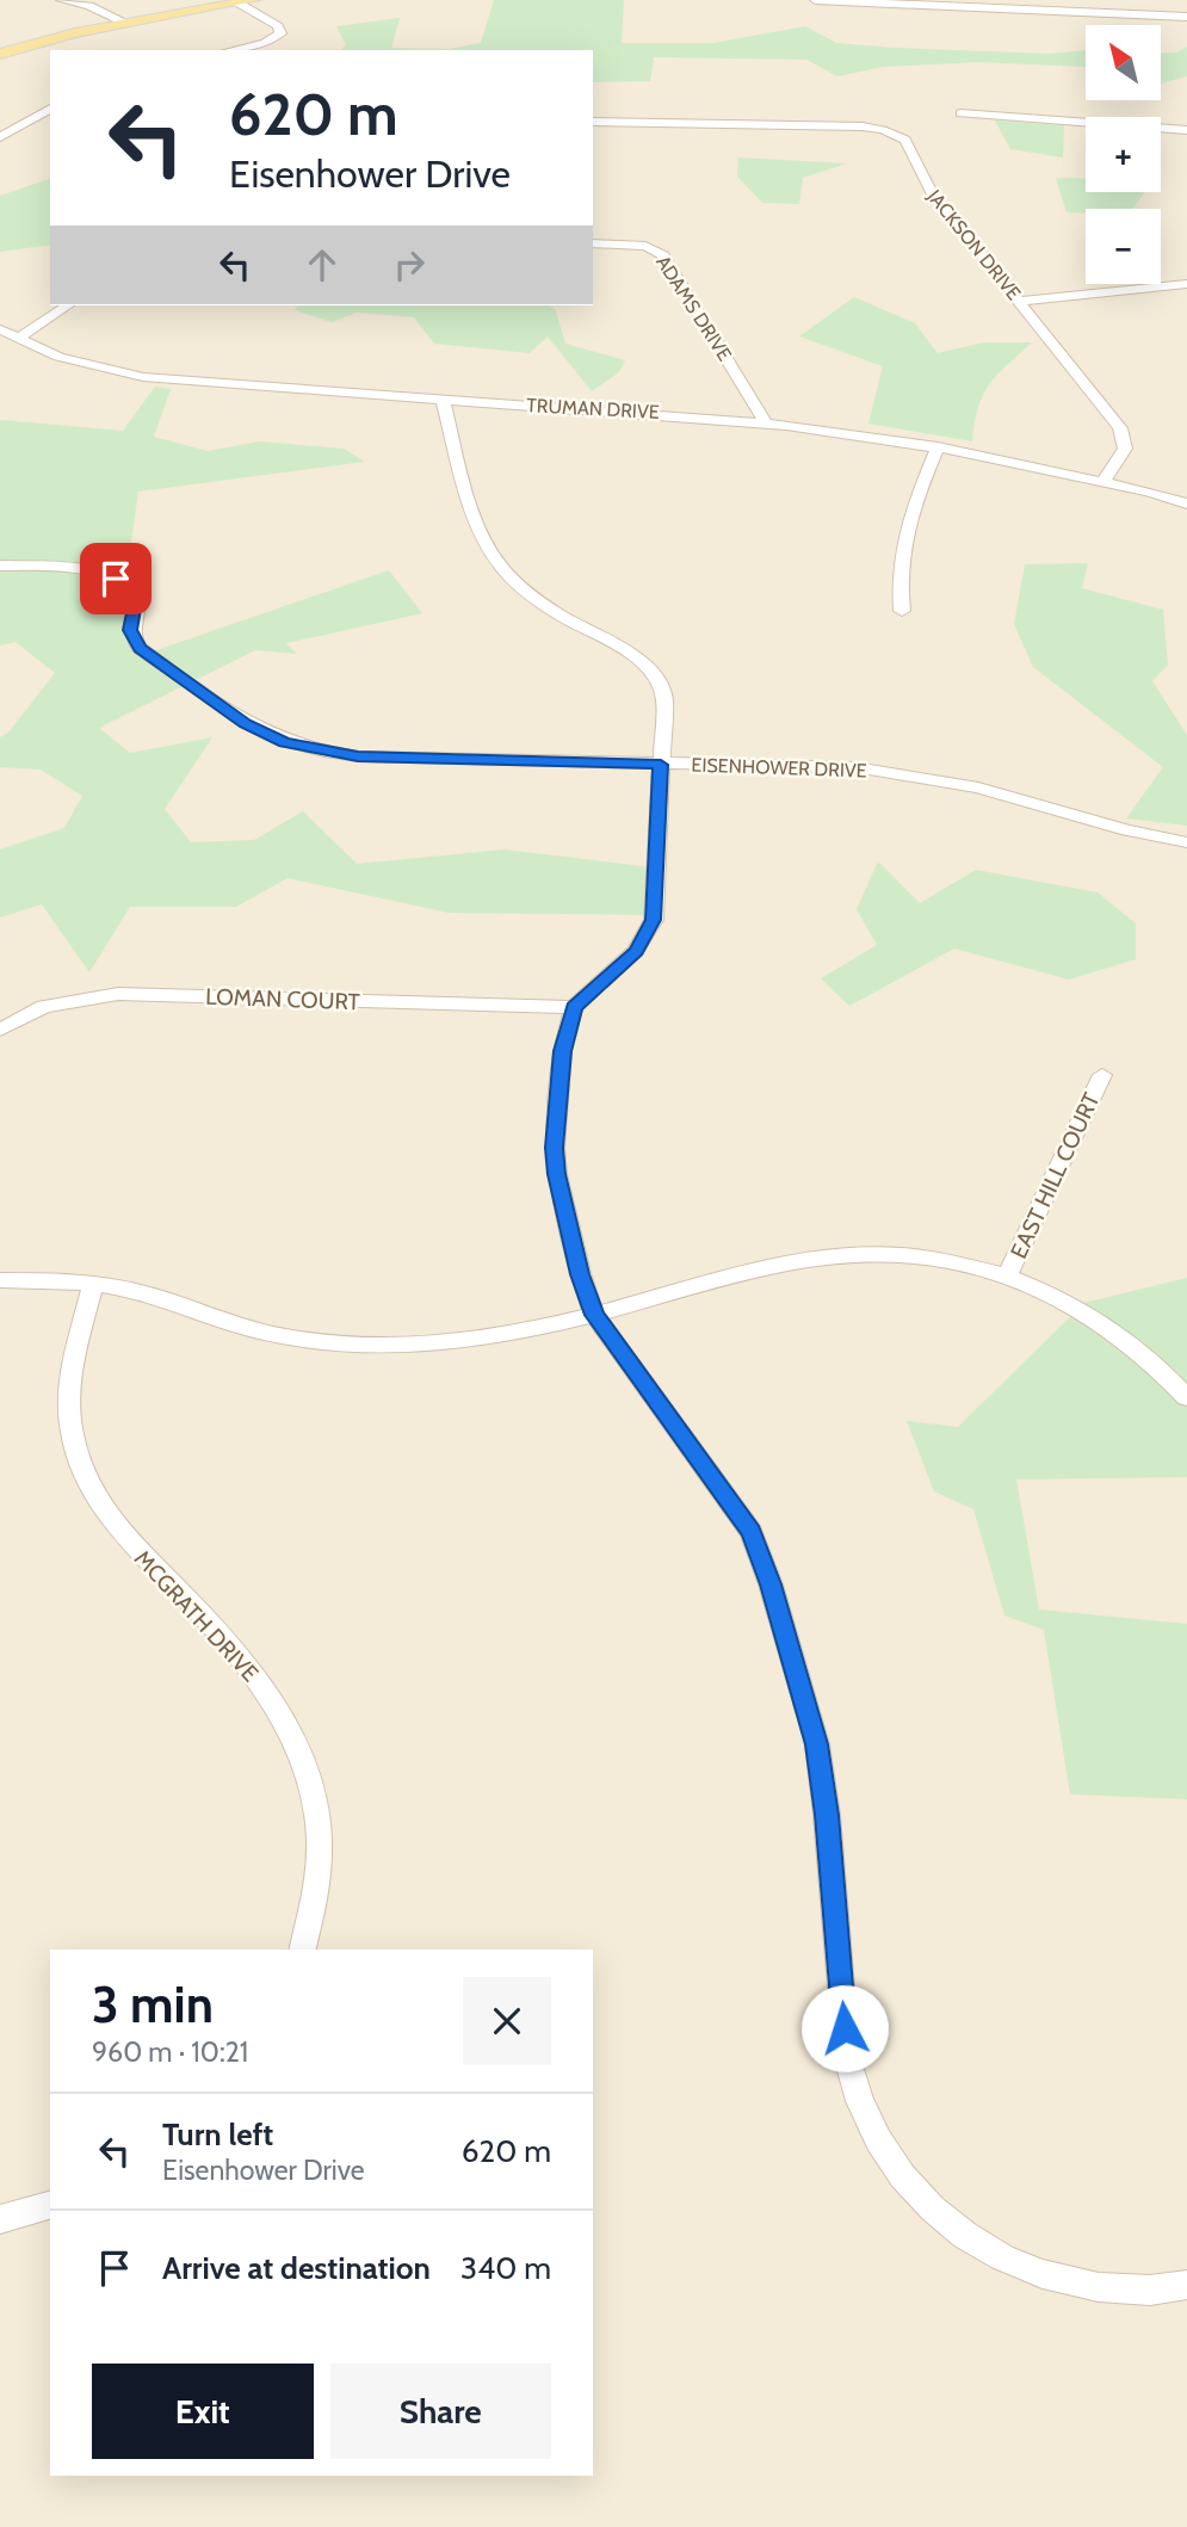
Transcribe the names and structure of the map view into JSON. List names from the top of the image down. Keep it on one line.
{"streets":{"street":["JACKSON DRIVE","ADAMS DRIVE","TRUMAN DRIVE","EISENHOWER DRIVE","LOMAN COURT","EAST HILL COURT","MCGRATH DRIVE"]},"crossings":[["JACKSON DRIVE","TRUMAN DRIVE"],["ADAMS DRIVE","TRUMAN DRIVE"]],"north":"top left","page":{"map_buttons":["+","−"],"turn":["620 m","Eisenhower Drive"],"heading":["3 min","960 m · 10:21"],"list":[{"name":"Turn left","note":"Eisenhower Drive","value":"620 m"},{"name":"Arrive at destination","value":"340 m"}],"buttons":["Exit","Share"]}}
